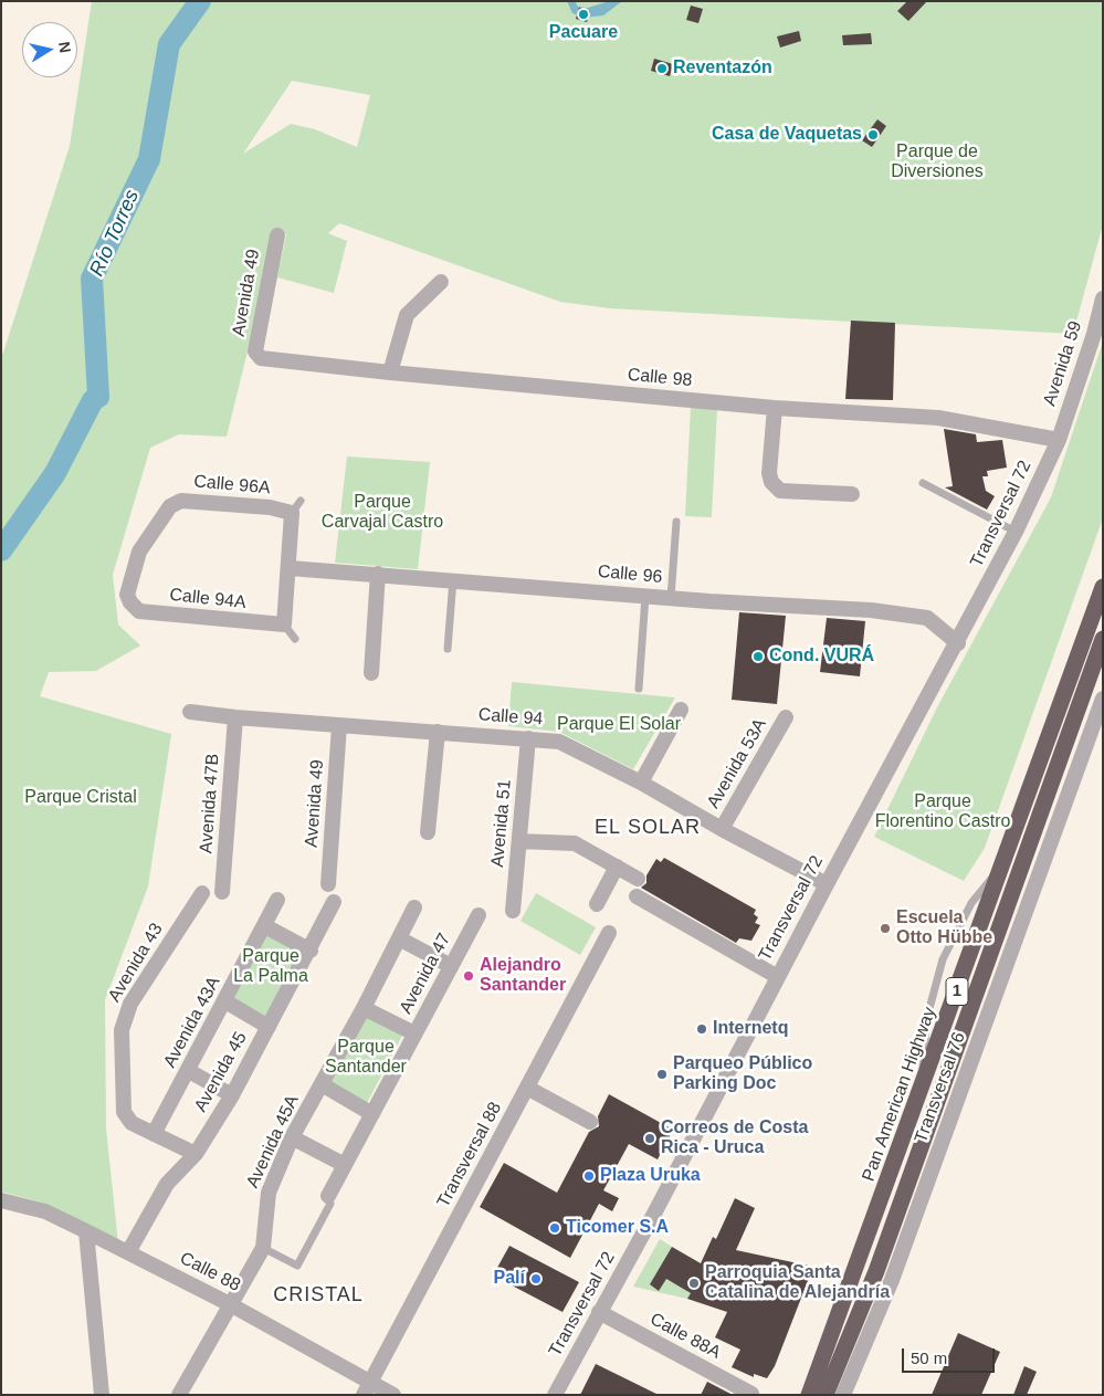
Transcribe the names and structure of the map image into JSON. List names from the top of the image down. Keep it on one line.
{"streets":{"highway":["1","Pan American Highway"],"street":["Avenida 49","Avenida 59","Calle 98","Calle 96A","Transversal 72","Calle 96","Calle 94A","Calle 94","Avenida 53A","Avenida 47B","Avenida 51","Avenida 43","Avenida 47","Avenida 43A","Avenida 45","Transversal 76","Avenida 45A","Transversal 88","Calle 88","Calle 88A"]},"crossings":[["Avenida 49","Calle 98"],["Avenida 49","Calle 94"],["Avenida 59","Calle 98"],["Avenida 59","Transversal 72"],["Calle 98","Transversal 72"],["Calle 96A","Calle 96"],["Calle 96A","Calle 94A"],["Transversal 72","Calle 96"],["Transversal 72","Calle 94"],["Transversal 72","Calle 88A"],["Calle 94","Avenida 53A"],["Calle 94","Avenida 47B"],["Calle 94","Avenida 51"],["Avenida 43","Avenida 43A"],["Avenida 45","Calle 88"],["Avenida 45A","Calle 88"],["Transversal 88","Calle 88"]],"districts":["EL SOLAR","CRISTAL"],"water":["Río Torres"],"parks":["Parque de Diversiones","Parque Carvajal Castro","Parque El Solar","Parque Cristal","Parque Florentino Castro","Parque La Palma","Parque Santander"],"places":["Pacuare","Reventazón","Casa de Vaquetas","Cond. VURÁ","Escuela Otto Hübbe","Alejandro Santander","Internetq","Parqueo Público Parking Doc","Correos de Costa Rica - Uruca","Plaza Uruka","Ticomer S.A","Palí","Parroquia Santa Catalina de Alejandría"],"scale_bar":"50 m","north":"right"}
